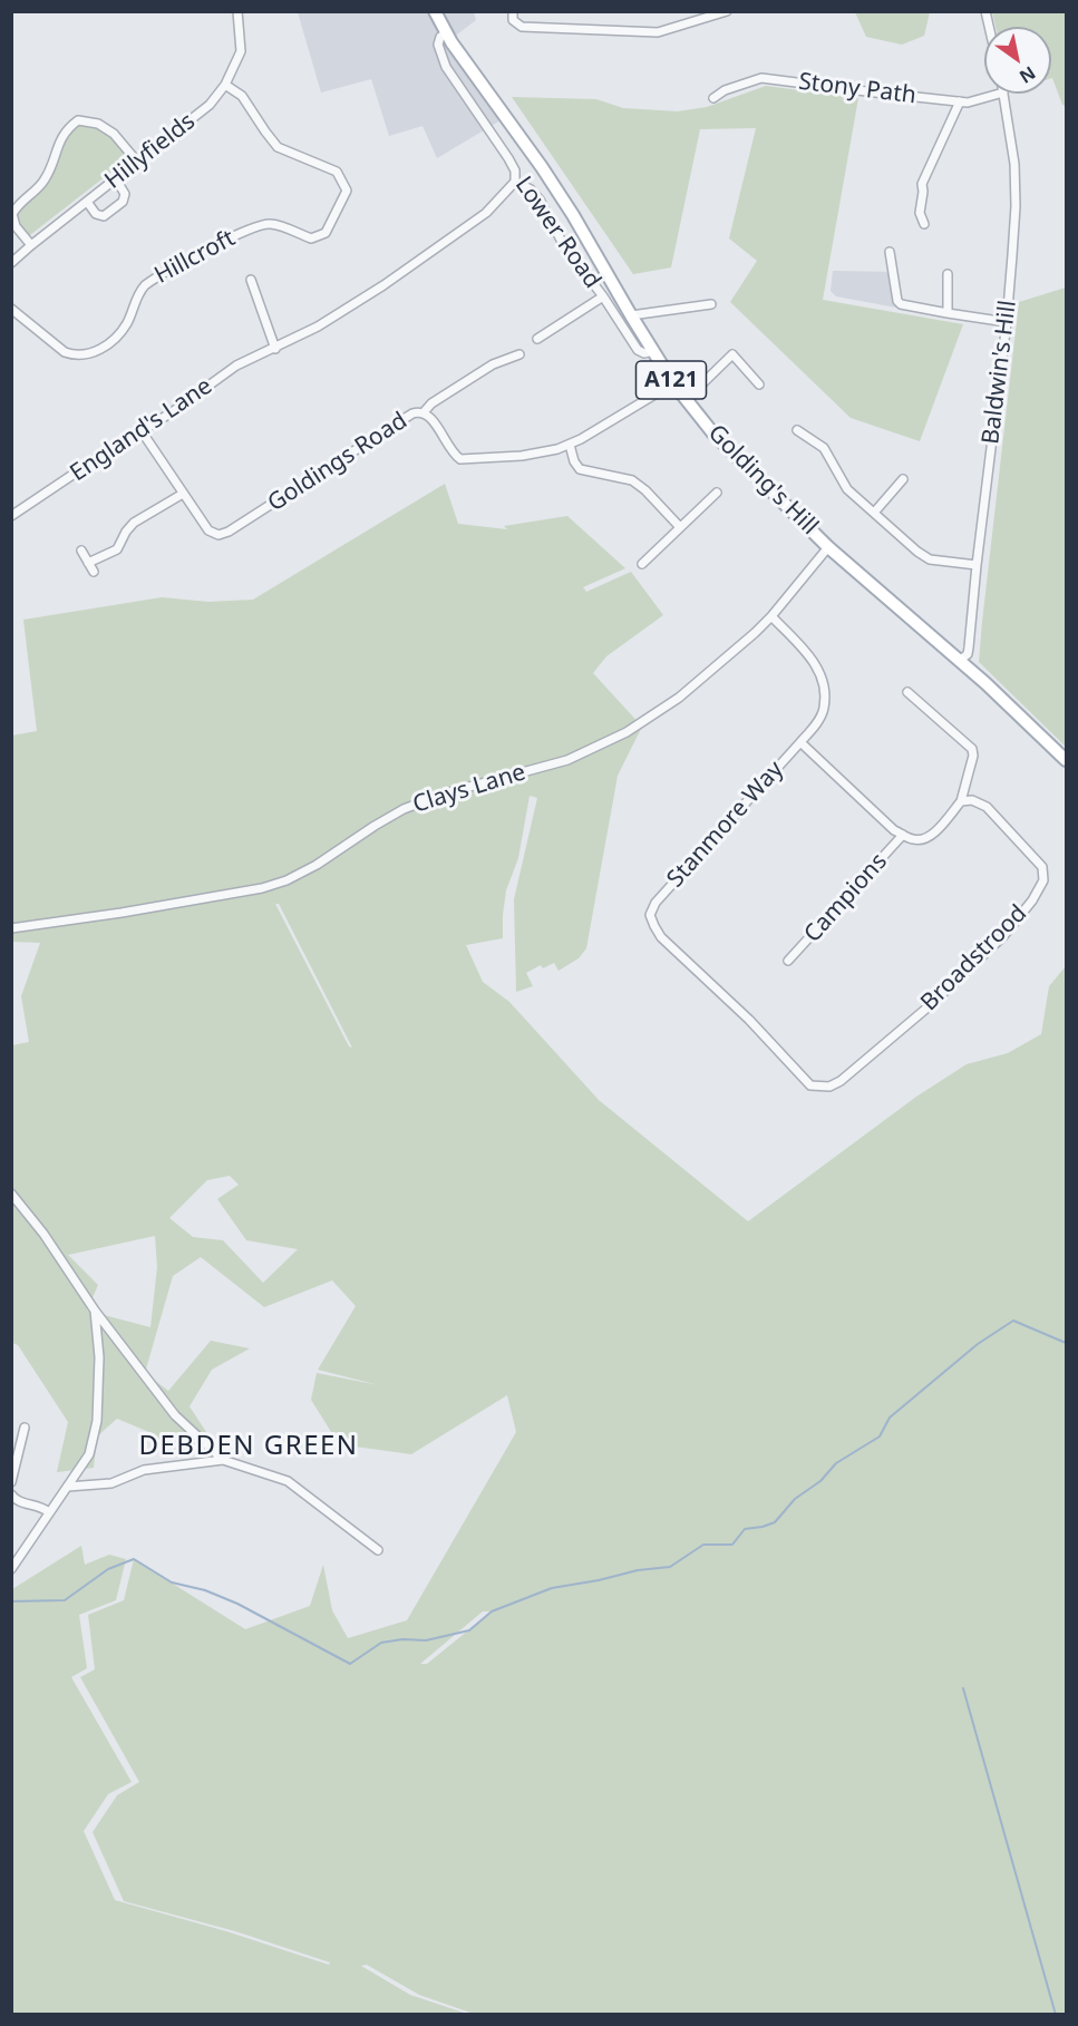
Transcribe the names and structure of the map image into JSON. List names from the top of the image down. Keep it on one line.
{"streets":{"main road":["A121","Golding's Hill"],"street":["Stony Path","Hillyfields","Lower Road","Hillcroft","Baldwin's Hill","England's Lane","Goldings Road","Clays Lane","Stanmore Way","Campions","Broadstrood"]},"crossings":[["Hillyfields","Hillcroft"],["Lower Road","England's Lane"],["Lower Road","Golding's Hill"],["Baldwin's Hill","Golding's Hill"],["England's Lane","Goldings Road"],["Goldings Road","Golding's Hill"],["Golding's Hill","Clays Lane"],["Clays Lane","Stanmore Way"],["Stanmore Way","Broadstrood"]],"districts":["DEBDEN GREEN"],"north":"bottom right"}
